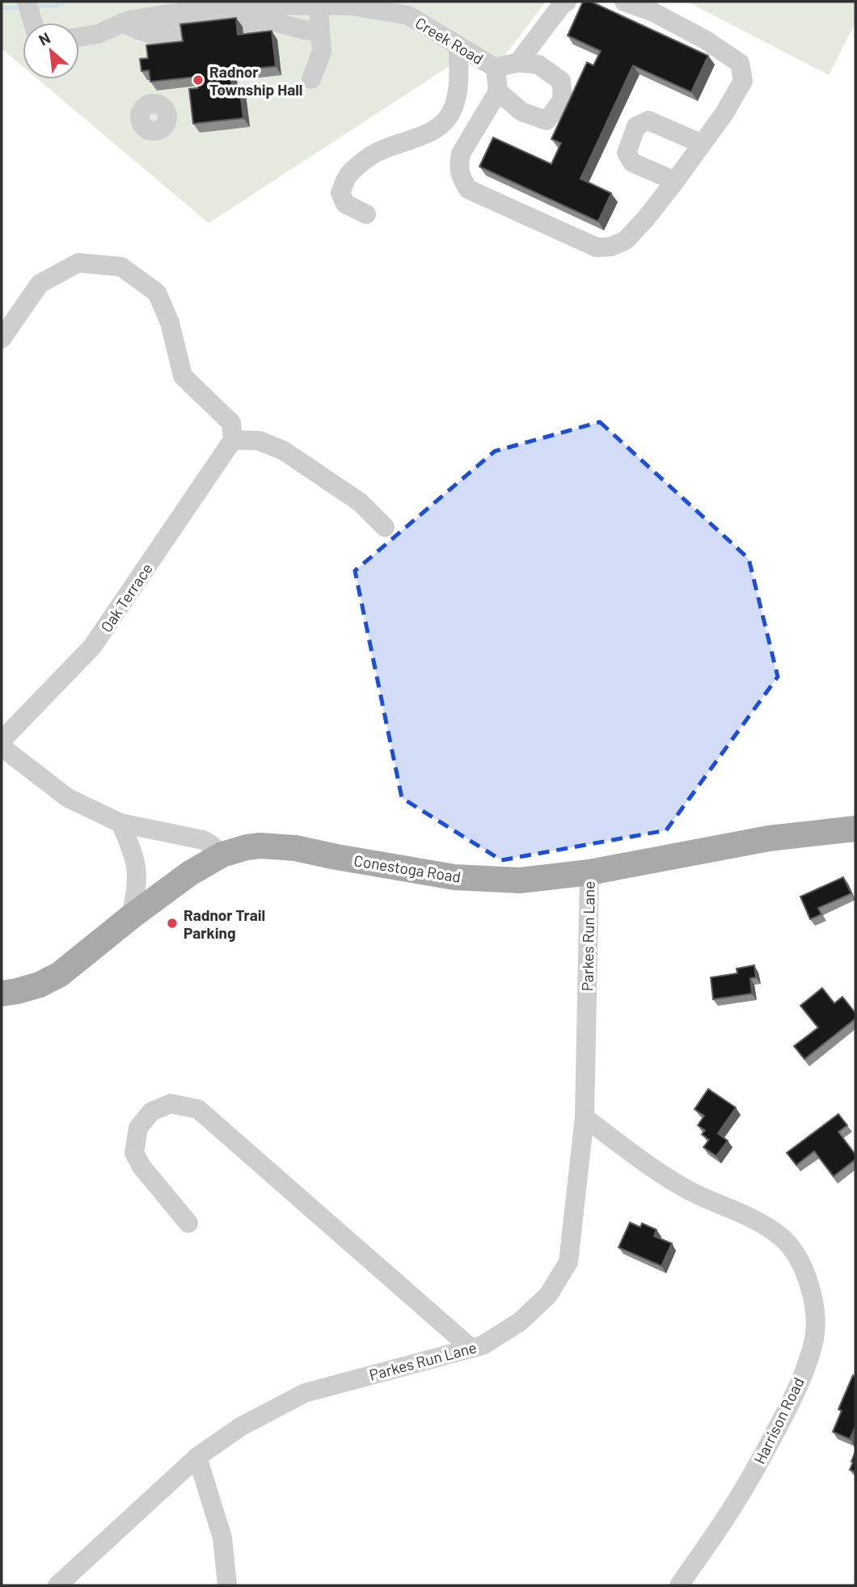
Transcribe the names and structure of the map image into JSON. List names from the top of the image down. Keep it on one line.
{"streets":{"main road":["Conestoga Road"],"street":["Creek Road","Oak Terrace","Parkes Run Lane","Harrison Road"]},"crossings":[["Conestoga Road","Parkes Run Lane"],["Parkes Run Lane","Harrison Road"]],"places":["Radnor Township Hall","Radnor Trail Parking"],"north":"top left"}
